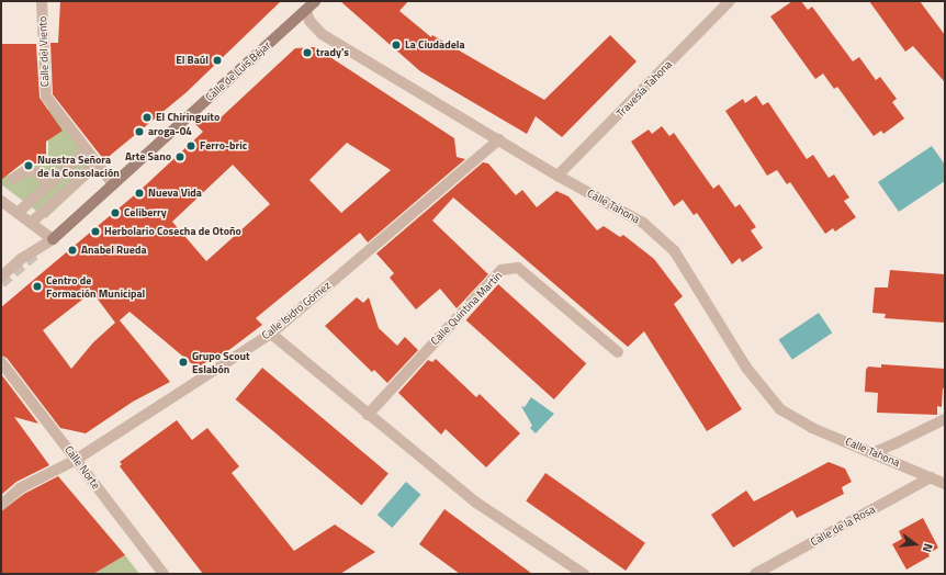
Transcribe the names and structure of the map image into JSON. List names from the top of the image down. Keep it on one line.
{"streets":{"street":["Calle del Viento","Calle de Luis Béjar","Travesía Tahona","Calle Tahona","Calle Quintina Martín","Calle Isidro Gómez","Calle Norte","Calle de la Rosa"]},"crossings":[["Calle del Viento","Calle de Luis Béjar"],["Calle de Luis Béjar","Calle Tahona"],["Travesía Tahona","Calle Tahona"],["Calle Tahona","Calle Isidro Gómez"],["Calle Tahona","Calle de la Rosa"],["Calle Isidro Gómez","Calle Norte"]],"places":["La Ciudadela","trady's","El Baúl","El Chiringuito","aroga-04","Ferro-bric","Arte Sano","Nuestra Señora de la Consolación","Nueva Vida","Celiberry","Herbolario Cosecha de Otoño","Anabel Rueda","Centro de Formación Municipal","Grupo Scout Eslabón"],"north":"right"}
